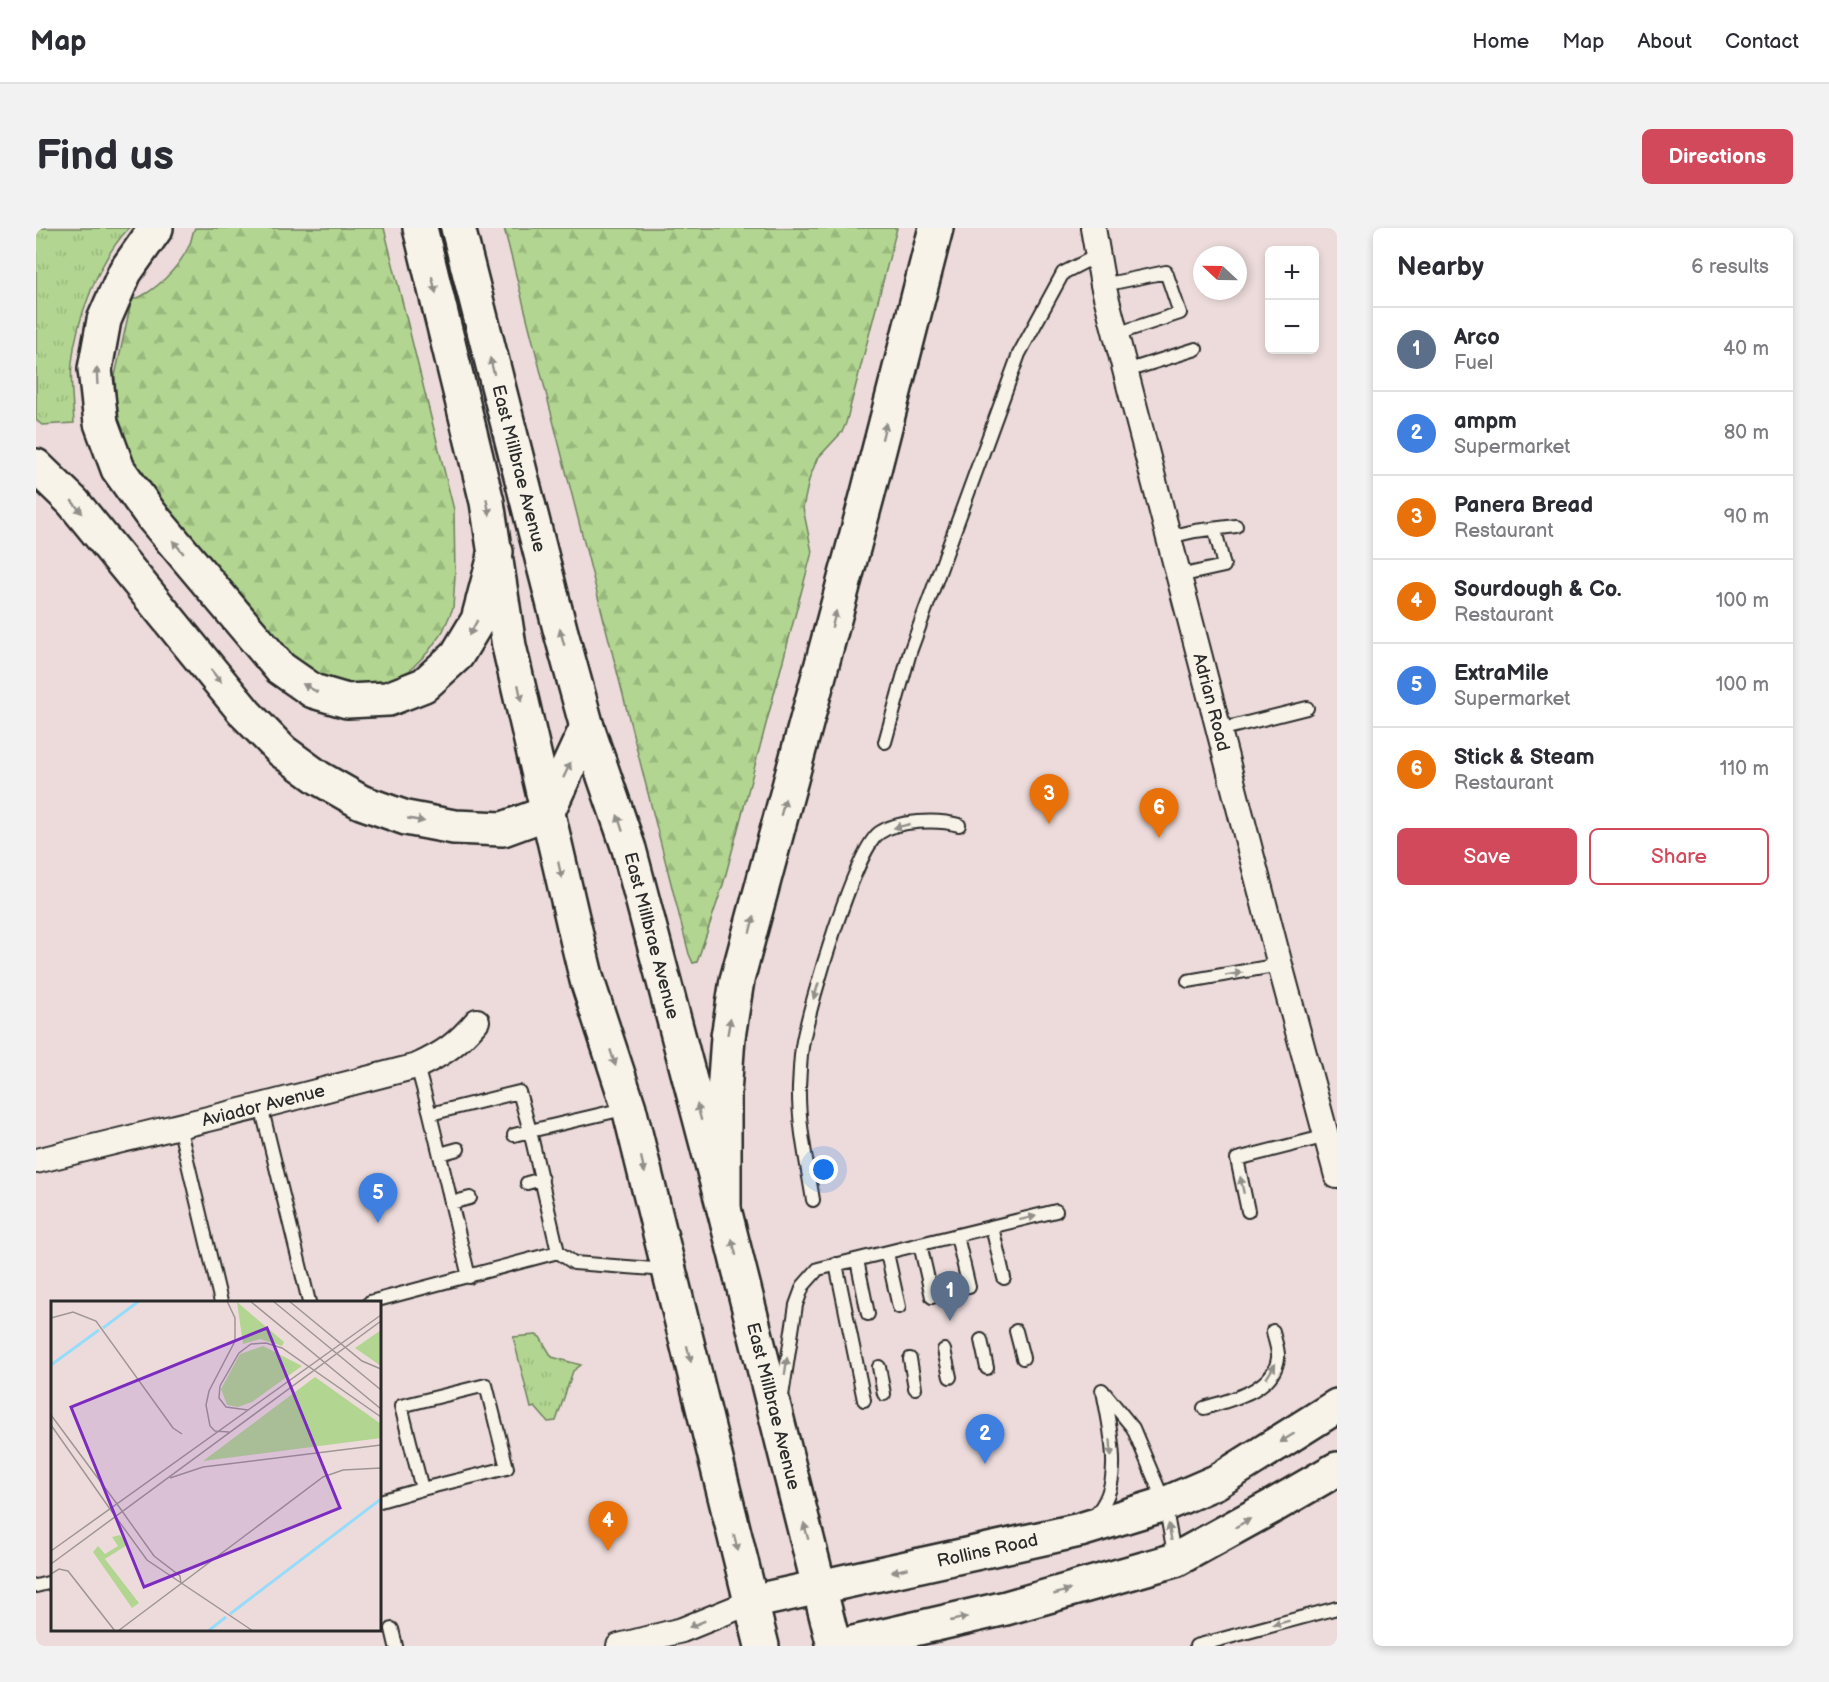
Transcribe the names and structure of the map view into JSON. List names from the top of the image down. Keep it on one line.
{"streets":{"main road":["East Millbrae Avenue","Rollins Road"],"street":["Adrian Road","Aviador Avenue"]},"crossings":[["East Millbrae Avenue","Rollins Road"]],"north":"left","page":{"header":"Map","nav":["Home","Map","About","Contact"],"buttons":["Directions",["Save","Share"]],"title":"Find us","heading":["Nearby","6 results"],"map_buttons":["+","−"],"list":[{"mark":"1","name":"Arco","note":"Fuel","value":"40 m"},{"mark":"2","name":"ampm","note":"Supermarket","value":"80 m"},{"mark":"3","name":"Panera Bread","note":"Restaurant","value":"90 m"},{"mark":"4","name":"Sourdough & Co.","note":"Restaurant","value":"100 m"},{"mark":"5","name":"ExtraMile","note":"Supermarket","value":"100 m"},{"mark":"6","name":"Stick & Steam","note":"Restaurant","value":"110 m"}],"pins":["3","6","5","1","2","4"]}}
